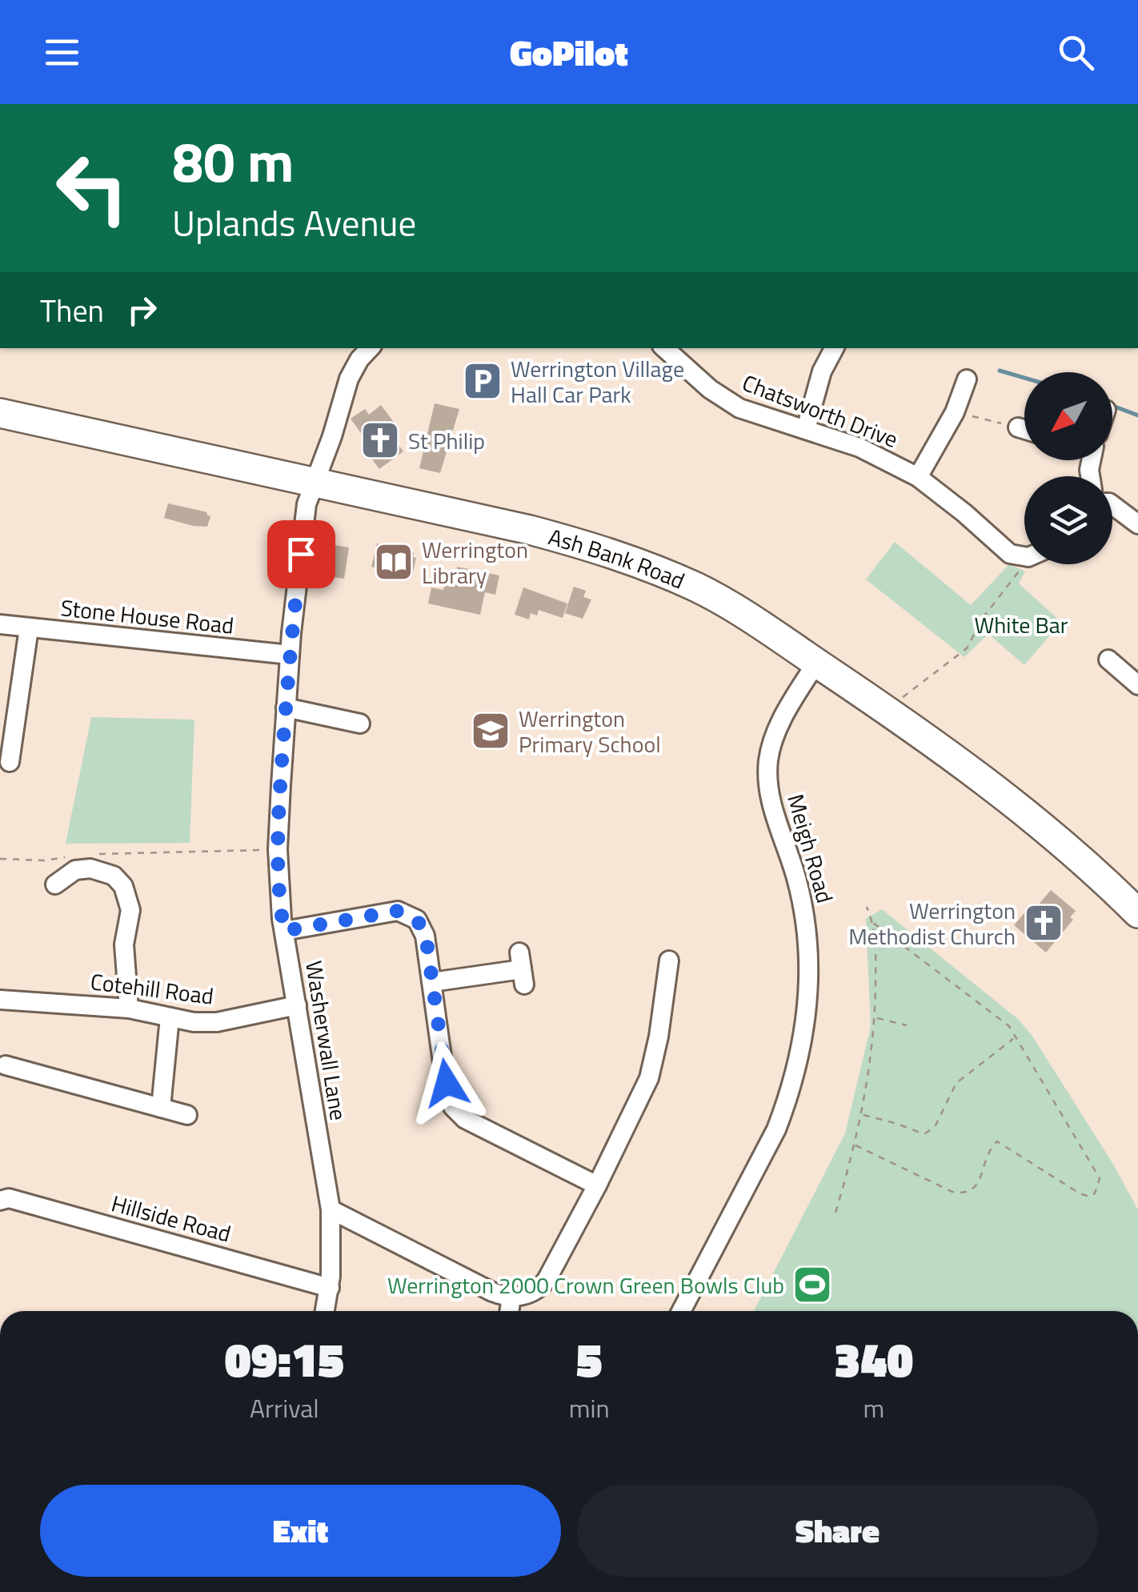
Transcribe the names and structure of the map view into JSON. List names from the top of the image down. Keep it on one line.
{"streets":{"highway":["Ash Bank Road"],"street":["Chatsworth Drive","Stone House Road","Meigh Road","Cotehill Road","Washerwall Lane","Hillside Road"]},"crossings":[["Ash Bank Road","Meigh Road"],["Ash Bank Road","Washerwall Lane"],["Stone House Road","Washerwall Lane"],["Cotehill Road","Washerwall Lane"],["Washerwall Lane","Hillside Road"]],"parks":["White Bar"],"places":{"parking":["Werrington Village Hall Car Park"],"church":["St Philip","Werrington Methodist Church"],"library":["Werrington Library"],"school or university":["Werrington Primary School"],"sports":["Werrington 2000 Crown Green Bowls Club"]},"north":"bottom left","page":{"header":"GoPilot","turn":["80 m","Uplands Avenue"],"then":"Then","eta":["09:15","Arrival","5","min","340","m"],"buttons":["Exit","Share"]}}
